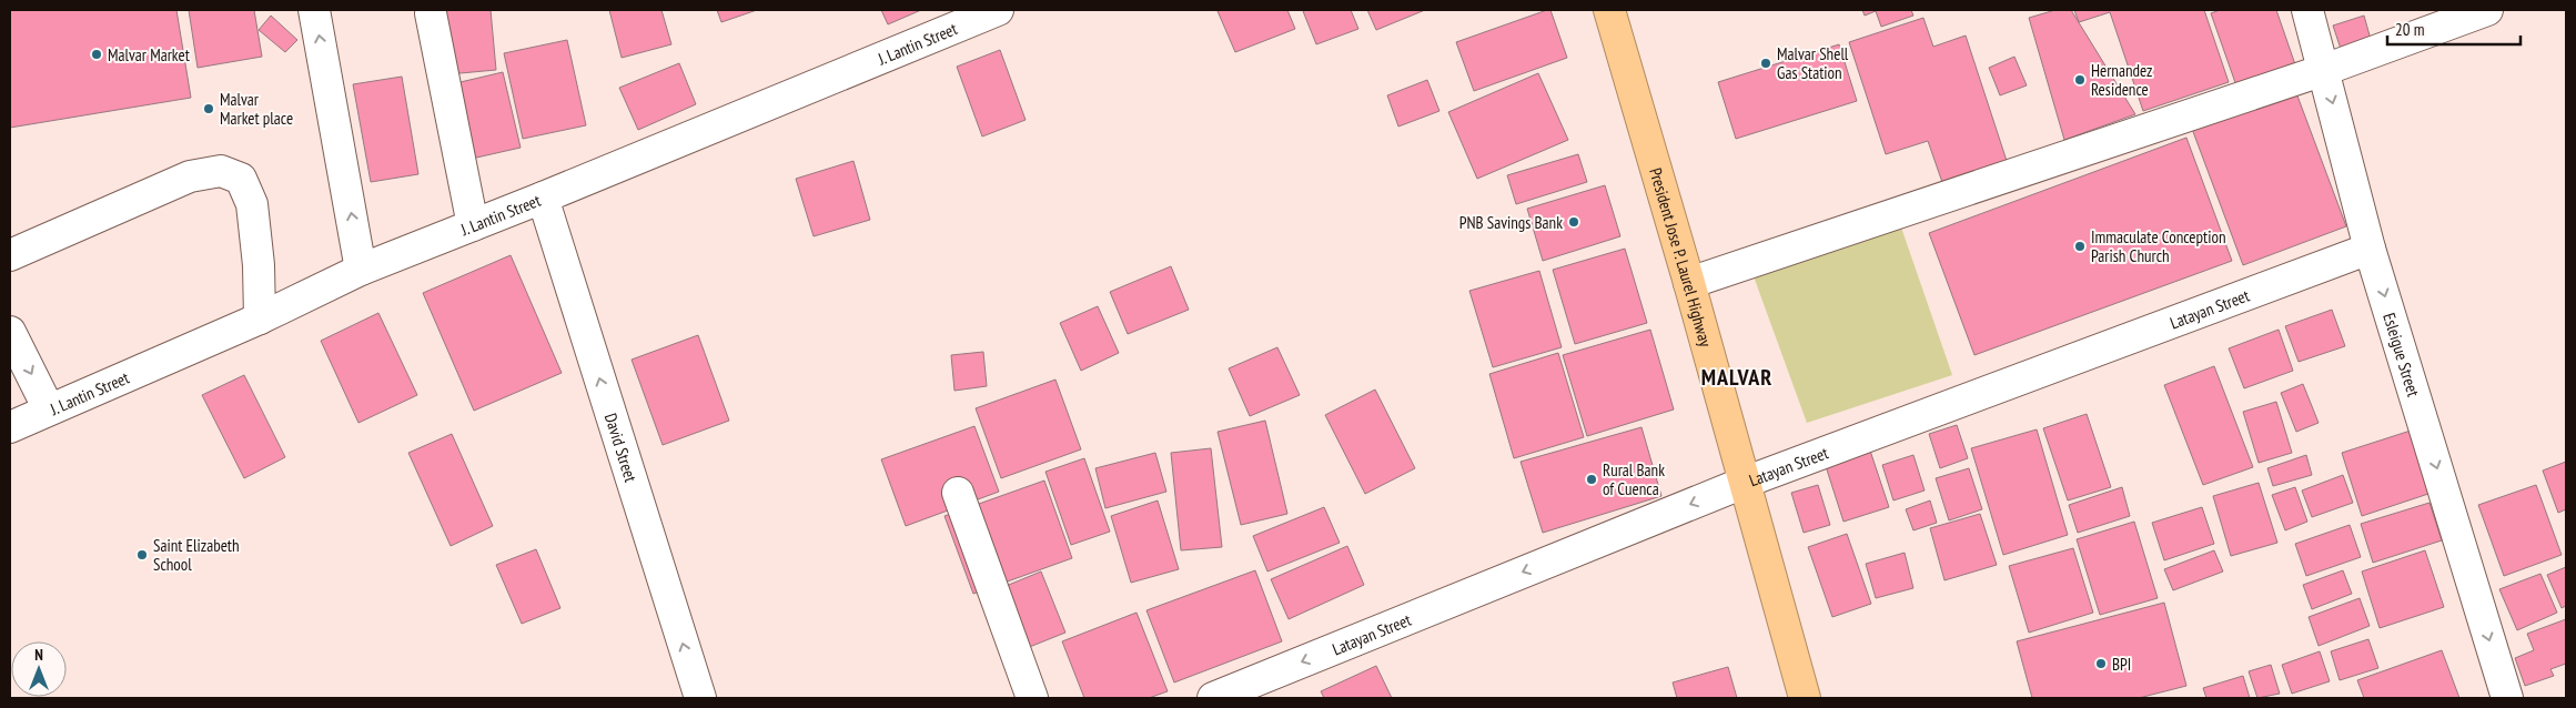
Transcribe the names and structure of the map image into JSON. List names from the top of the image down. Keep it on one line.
{"streets":{"highway":["President Jose P. Laurel Highway"],"street":["J. Lantin Street","Latayan Street","Esleigue Street","David Street"]},"crossings":[["J. Lantin Street","David Street"],["President Jose P. Laurel Highway","Latayan Street"],["Latayan Street","Esleigue Street"]],"one_way":["Latayan Street","Esleigue Street","David Street"],"districts":["MALVAR"],"places":["Malvar Market","Malvar Shell Gas Station","Hernandez Residence","Malvar Market place","PNB Savings Bank","Immaculate Conception Parish Church","Rural Bank of Cuenca","Saint Elizabeth School","BPI"],"scale_bar":"20 m","north":"top"}
